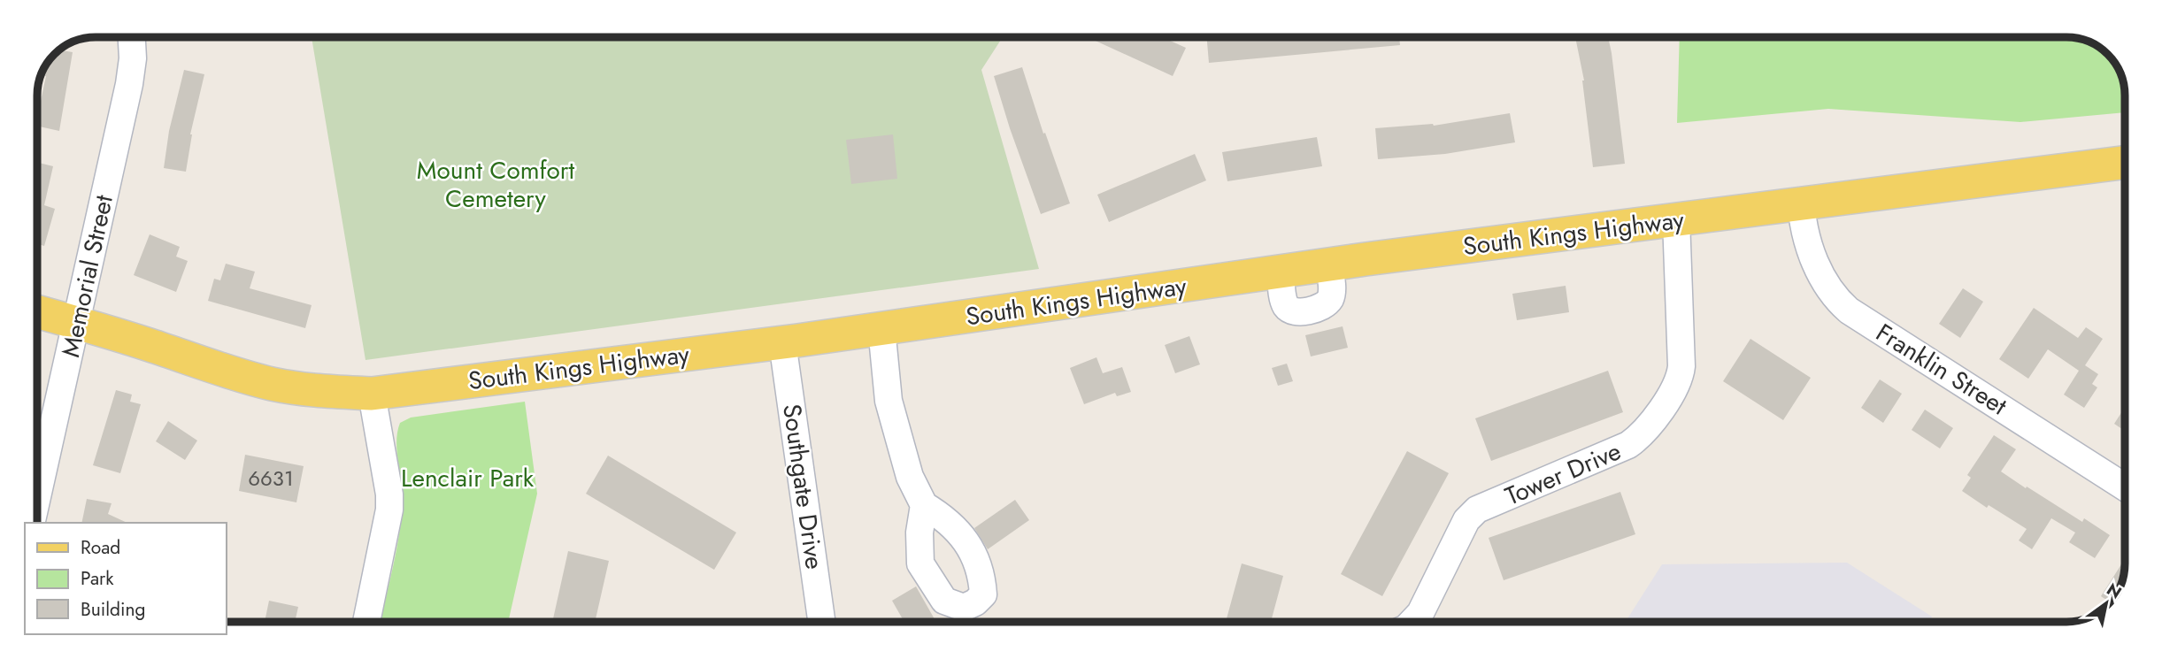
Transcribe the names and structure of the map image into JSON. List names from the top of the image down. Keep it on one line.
{"streets":{"main road":["South Kings Highway"],"street":["Memorial Street","Franklin Street","Tower Drive","Southgate Drive"]},"crossings":[["South Kings Highway","Memorial Street"],["South Kings Highway","Franklin Street"],["South Kings Highway","Tower Drive"],["South Kings Highway","Southgate Drive"]],"parks":["Mount Comfort Cemetery","Lenclair Park"],"house_numbers":["6631"],"legend":["Road","Park","Building"],"north":"top right"}
